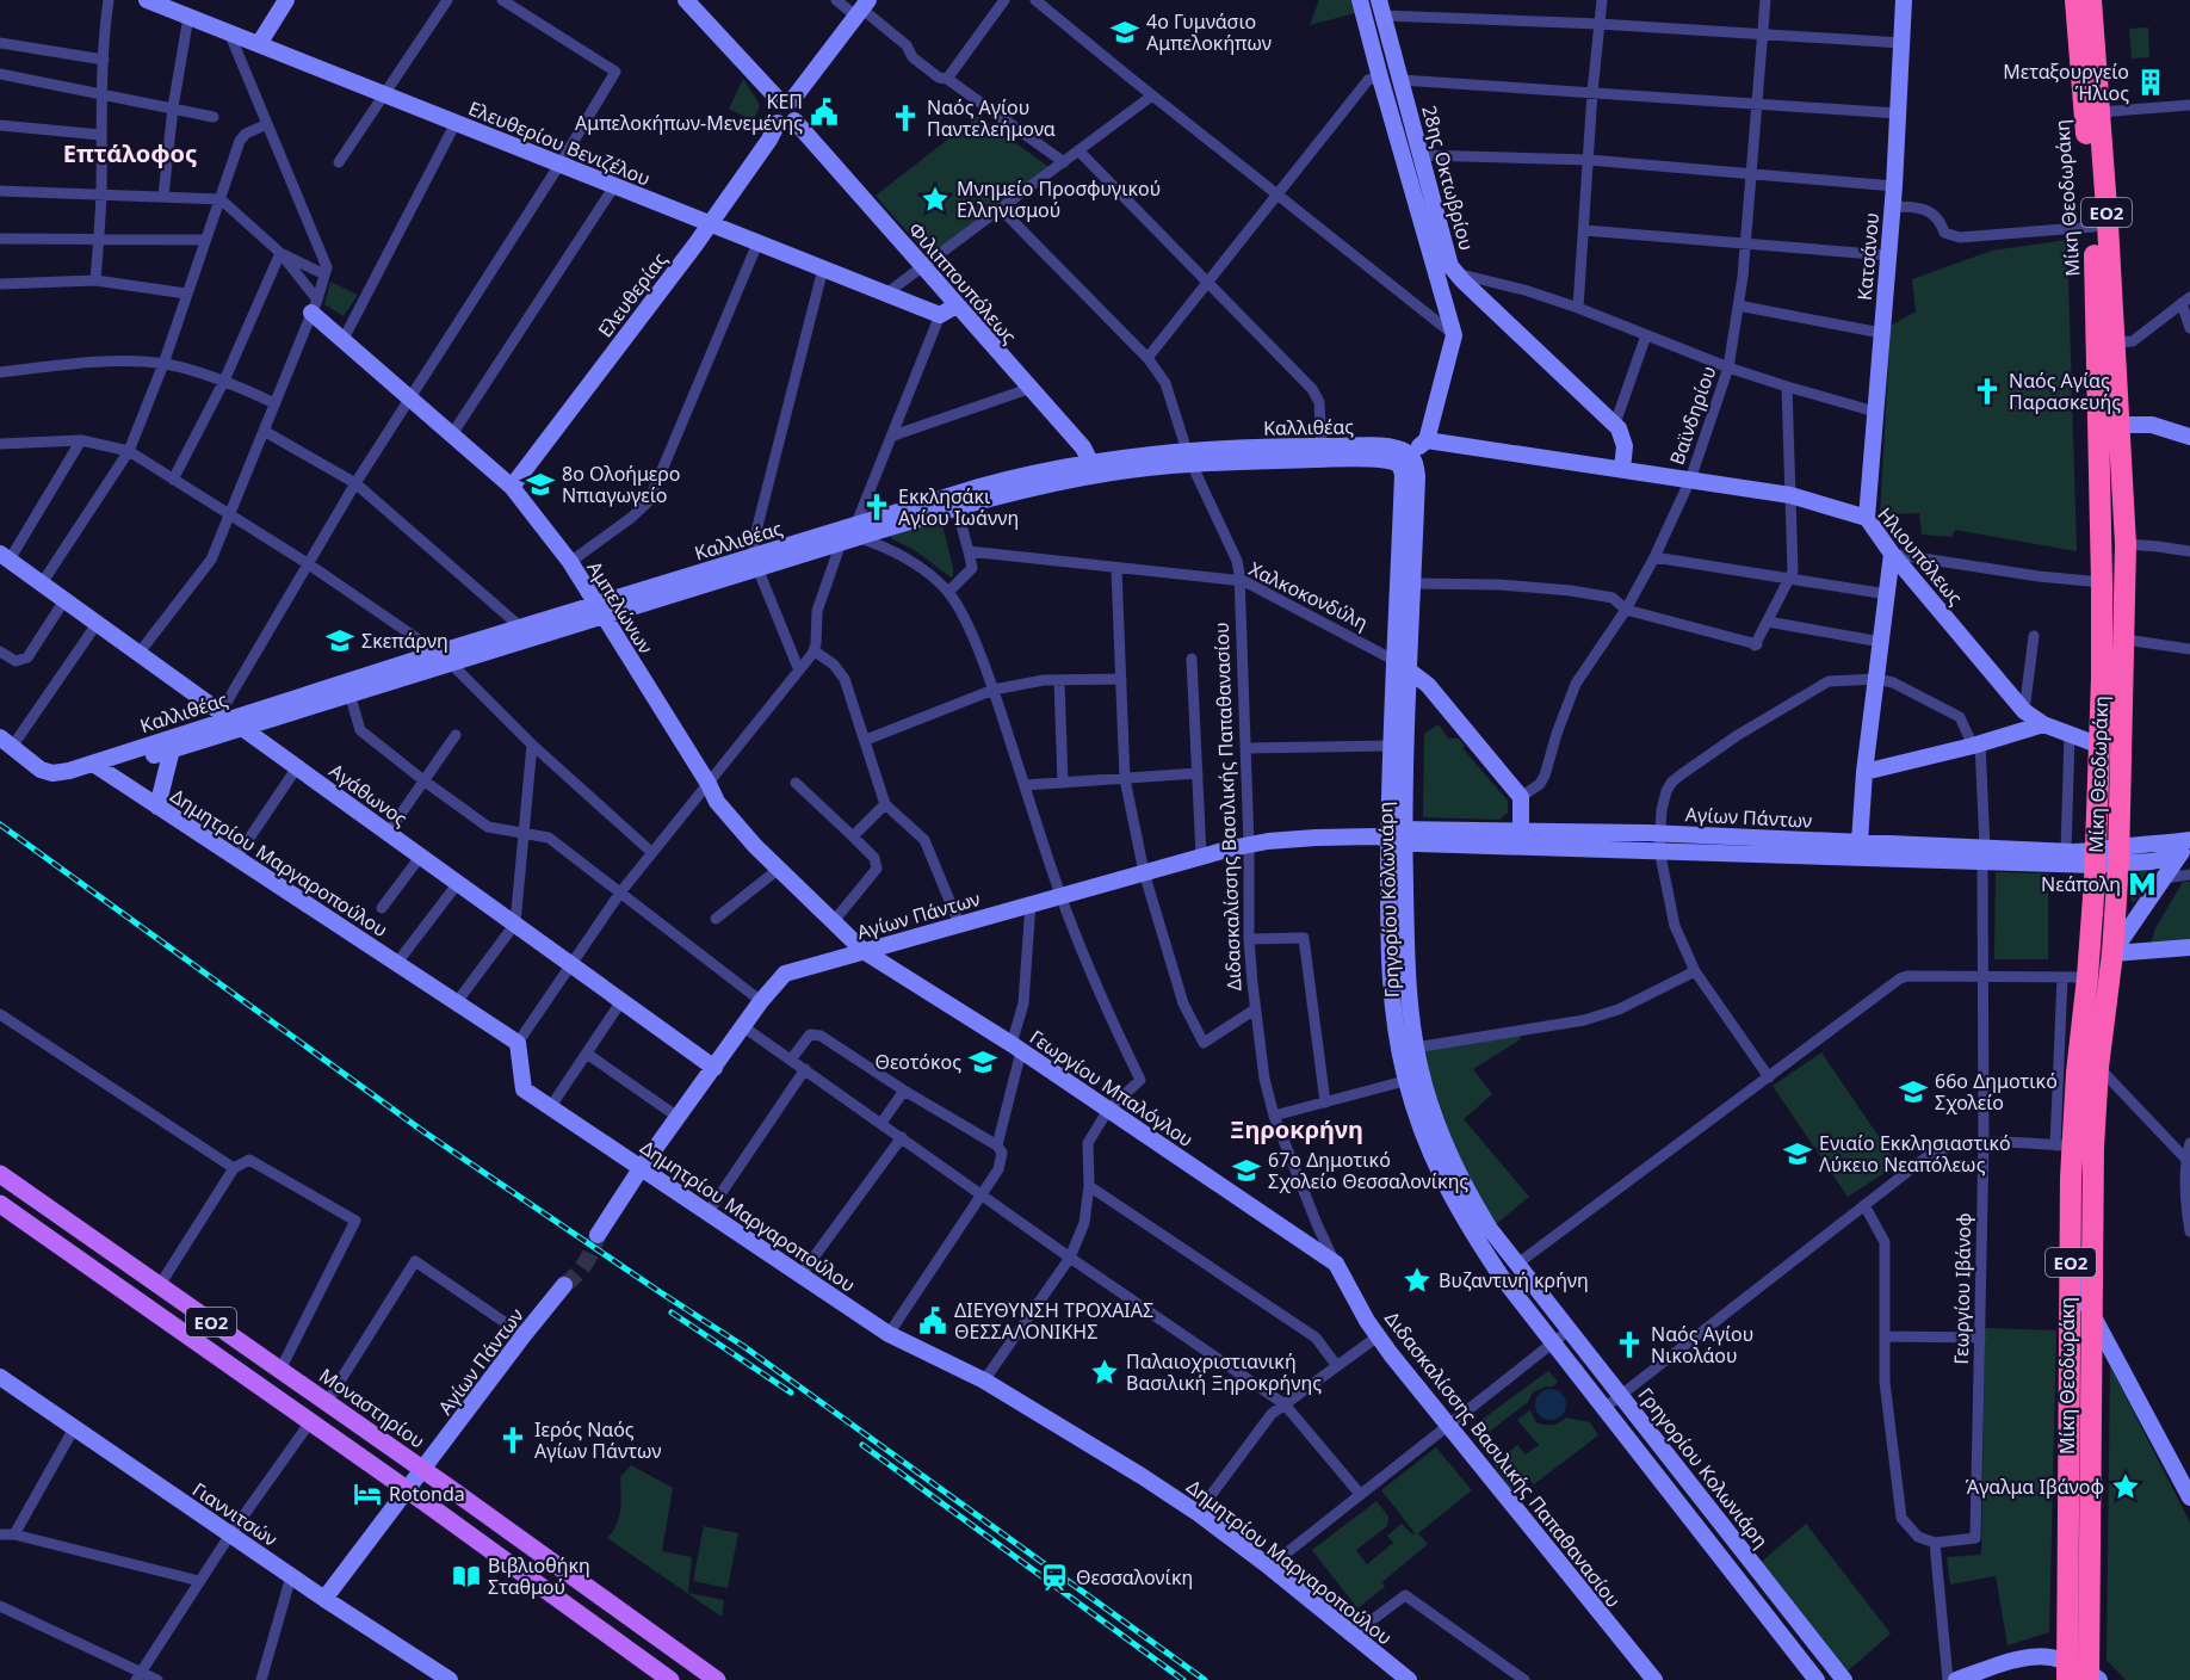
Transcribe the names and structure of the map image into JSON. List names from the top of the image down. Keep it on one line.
{"streets":{"highway":["Μίκη Θεοδωράκη","ΕΟ2"],"main road":["Μοναστηρίου"],"street":["Ελευθερίου Βενιζέλου","28ης Οκτωβρίου","Κατσάνου","Φιλιππουπόλεως","Ελευθερίας","Βαϊνδηρίου","Καλλιθέας","Ηλιουπόλεως","Χαλκοκονδύλη","Αμπελώνων","Αγάθωνος","Διδασκαλίσσης Βασιλικής Παπαθανασίου","Αγίων Πάντων","Δημητρίου Μαργαροπούλου","Γρηγορίου Κολωνιάρη","Γεωργίου Μπαλόγλου","Γεωργίου Ιβάνοφ","Γιαννιτσών"]},"crossings":[["Ελευθερίου Βενιζέλου","Ελευθερίας"],["Μίκη Θεοδωράκη","Ηλιουπόλεως"],["Μίκη Θεοδωράκη","Αγίων Πάντων"],["ΕΟ2","Αγίων Πάντων"],["Κατσάνου","Ηλιουπόλεως"],["Φιλιππουπόλεως","Ελευθερίας"],["Φιλιππουπόλεως","Καλλιθέας"],["Ελευθερίας","Αμπελώνων"],["Βαϊνδηρίου","Ηλιουπόλεως"],["Βαϊνδηρίου","Χαλκοκονδύλη"],["Καλλιθέας","Αμπελώνων"],["Καλλιθέας","Αγάθωνος"],["Καλλιθέας","Διδασκαλίσσης Βασιλικής Παπαθανασίου"],["Καλλιθέας","Δημητρίου Μαργαροπούλου"],["Καλλιθέας","Γρηγορίου Κολωνιάρη"],["Χαλκοκονδύλη","Διδασκαλίσσης Βασιλικής Παπαθανασίου"],["Χαλκοκονδύλη","Γρηγορίου Κολωνιάρη"],["Αμπελώνων","Αγίων Πάντων"],["Αμπελώνων","Γεωργίου Μπαλόγλου"],["Αγάθωνος","Αγίων Πάντων"],["Διδασκαλίσσης Βασιλικής Παπαθανασίου","Αγίων Πάντων"],["Διδασκαλίσσης Βασιλικής Παπαθανασίου","Γεωργίου Μπαλόγλου"],["Αγίων Πάντων","Δημητρίου Μαργαροπούλου"],["Αγίων Πάντων","Γρηγορίου Κολωνιάρη"],["Αγίων Πάντων","Γεωργίου Μπαλόγλου"],["Αγίων Πάντων","Γεωργίου Ιβάνοφ"],["Αγίων Πάντων","Μοναστηρίου"],["Αγίων Πάντων","Γιαννιτσών"]],"districts":["Επτάλοφος","Ξηροκρήνη"],"places":{"school or university":["4ο Γυμνάσιο Αμπελοκήπων","8o Ολοήμερο Νπιαγωγείο","Σκεπάρνη","Θεοτόκος","66ο Δημοτικό Σχολείο","Ενιαίο Εκκλησιαστικό Λύκειο Νεαπόλεως","67ο Δημοτικό Σχολείο Θεσσαλονίκης"],"building":["Μεταξουργείο Ήλιος"],"public building":["ΚΕΠ Αμπελοκήπων-Μενεμένης","ΔΙΕΥΘΥΝΣΗ ΤΡΟΧΑΙΑΣ ΘΕΣΣΑΛΟΝΙΚΗΣ"],"church":["Ναός Αγίου Παντελεήμονα","Ναός Αγίας Παρασκευής","Εκκλησάκι Αγίου Ιωάννη","Ναός Αγίου Νικολάου","Ιερός Ναός Αγίων Πάντων"],"place":["Μνημείο Προσφυγικού Ελληνισμού","Βυζαντινή κρήνη","Παλαιοχριστιανική Βασιλική Ξηροκρήνης","Άγαλμα Ιβάνοφ"],"metro station":["Νεάπολη"],"hotel":["Rotonda"],"library":["Βιβλιοθήκη Σταθμού"],"station":["Θεσσαλονίκη"]}}
